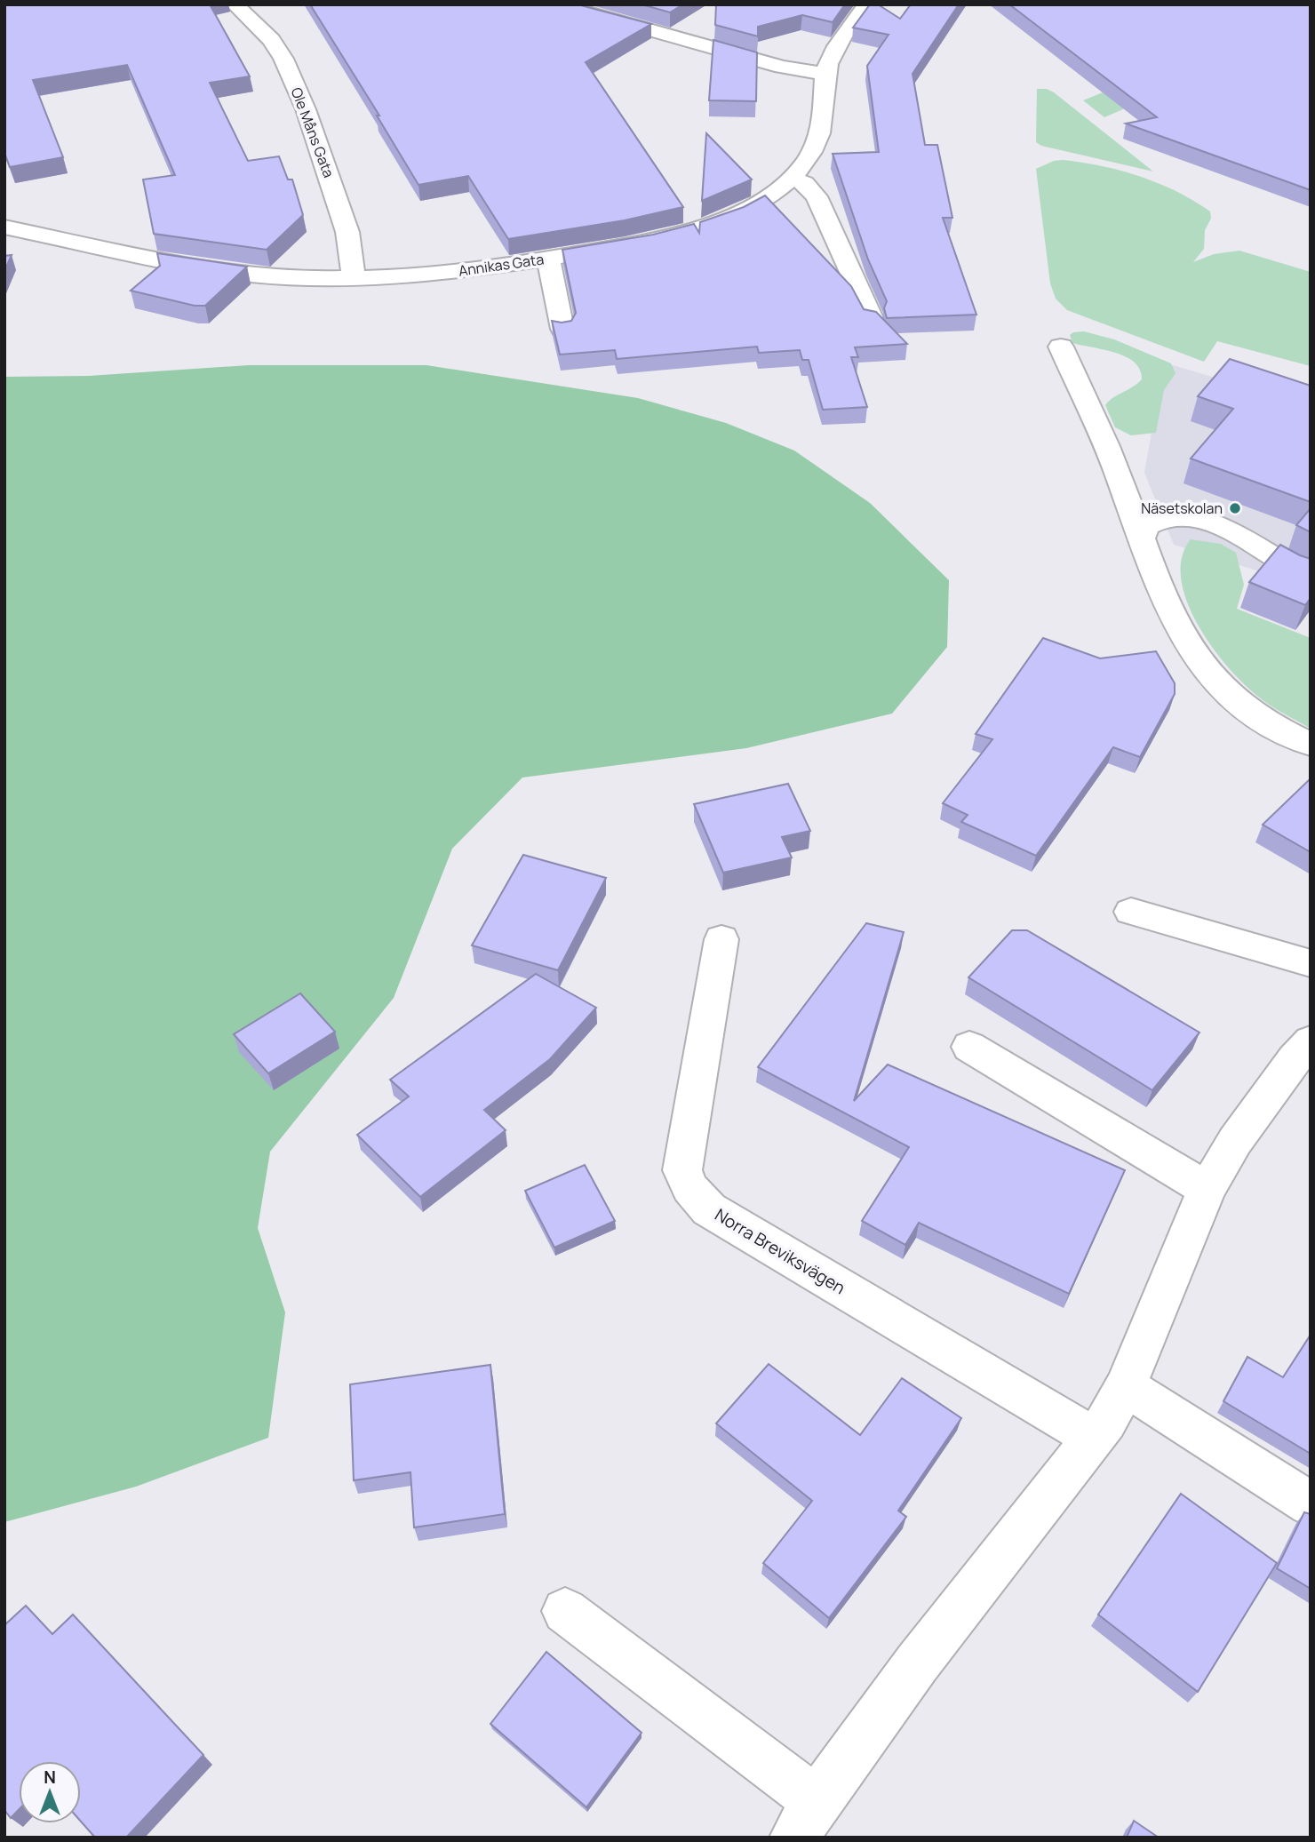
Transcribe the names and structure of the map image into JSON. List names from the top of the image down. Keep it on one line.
{"streets":{"street":["Ole Måns Gata","Annikas Gata","Norra Breviksvägen"]},"crossings":[["Ole Måns Gata","Annikas Gata"]],"places":["Näsetskolan"],"north":"top"}
